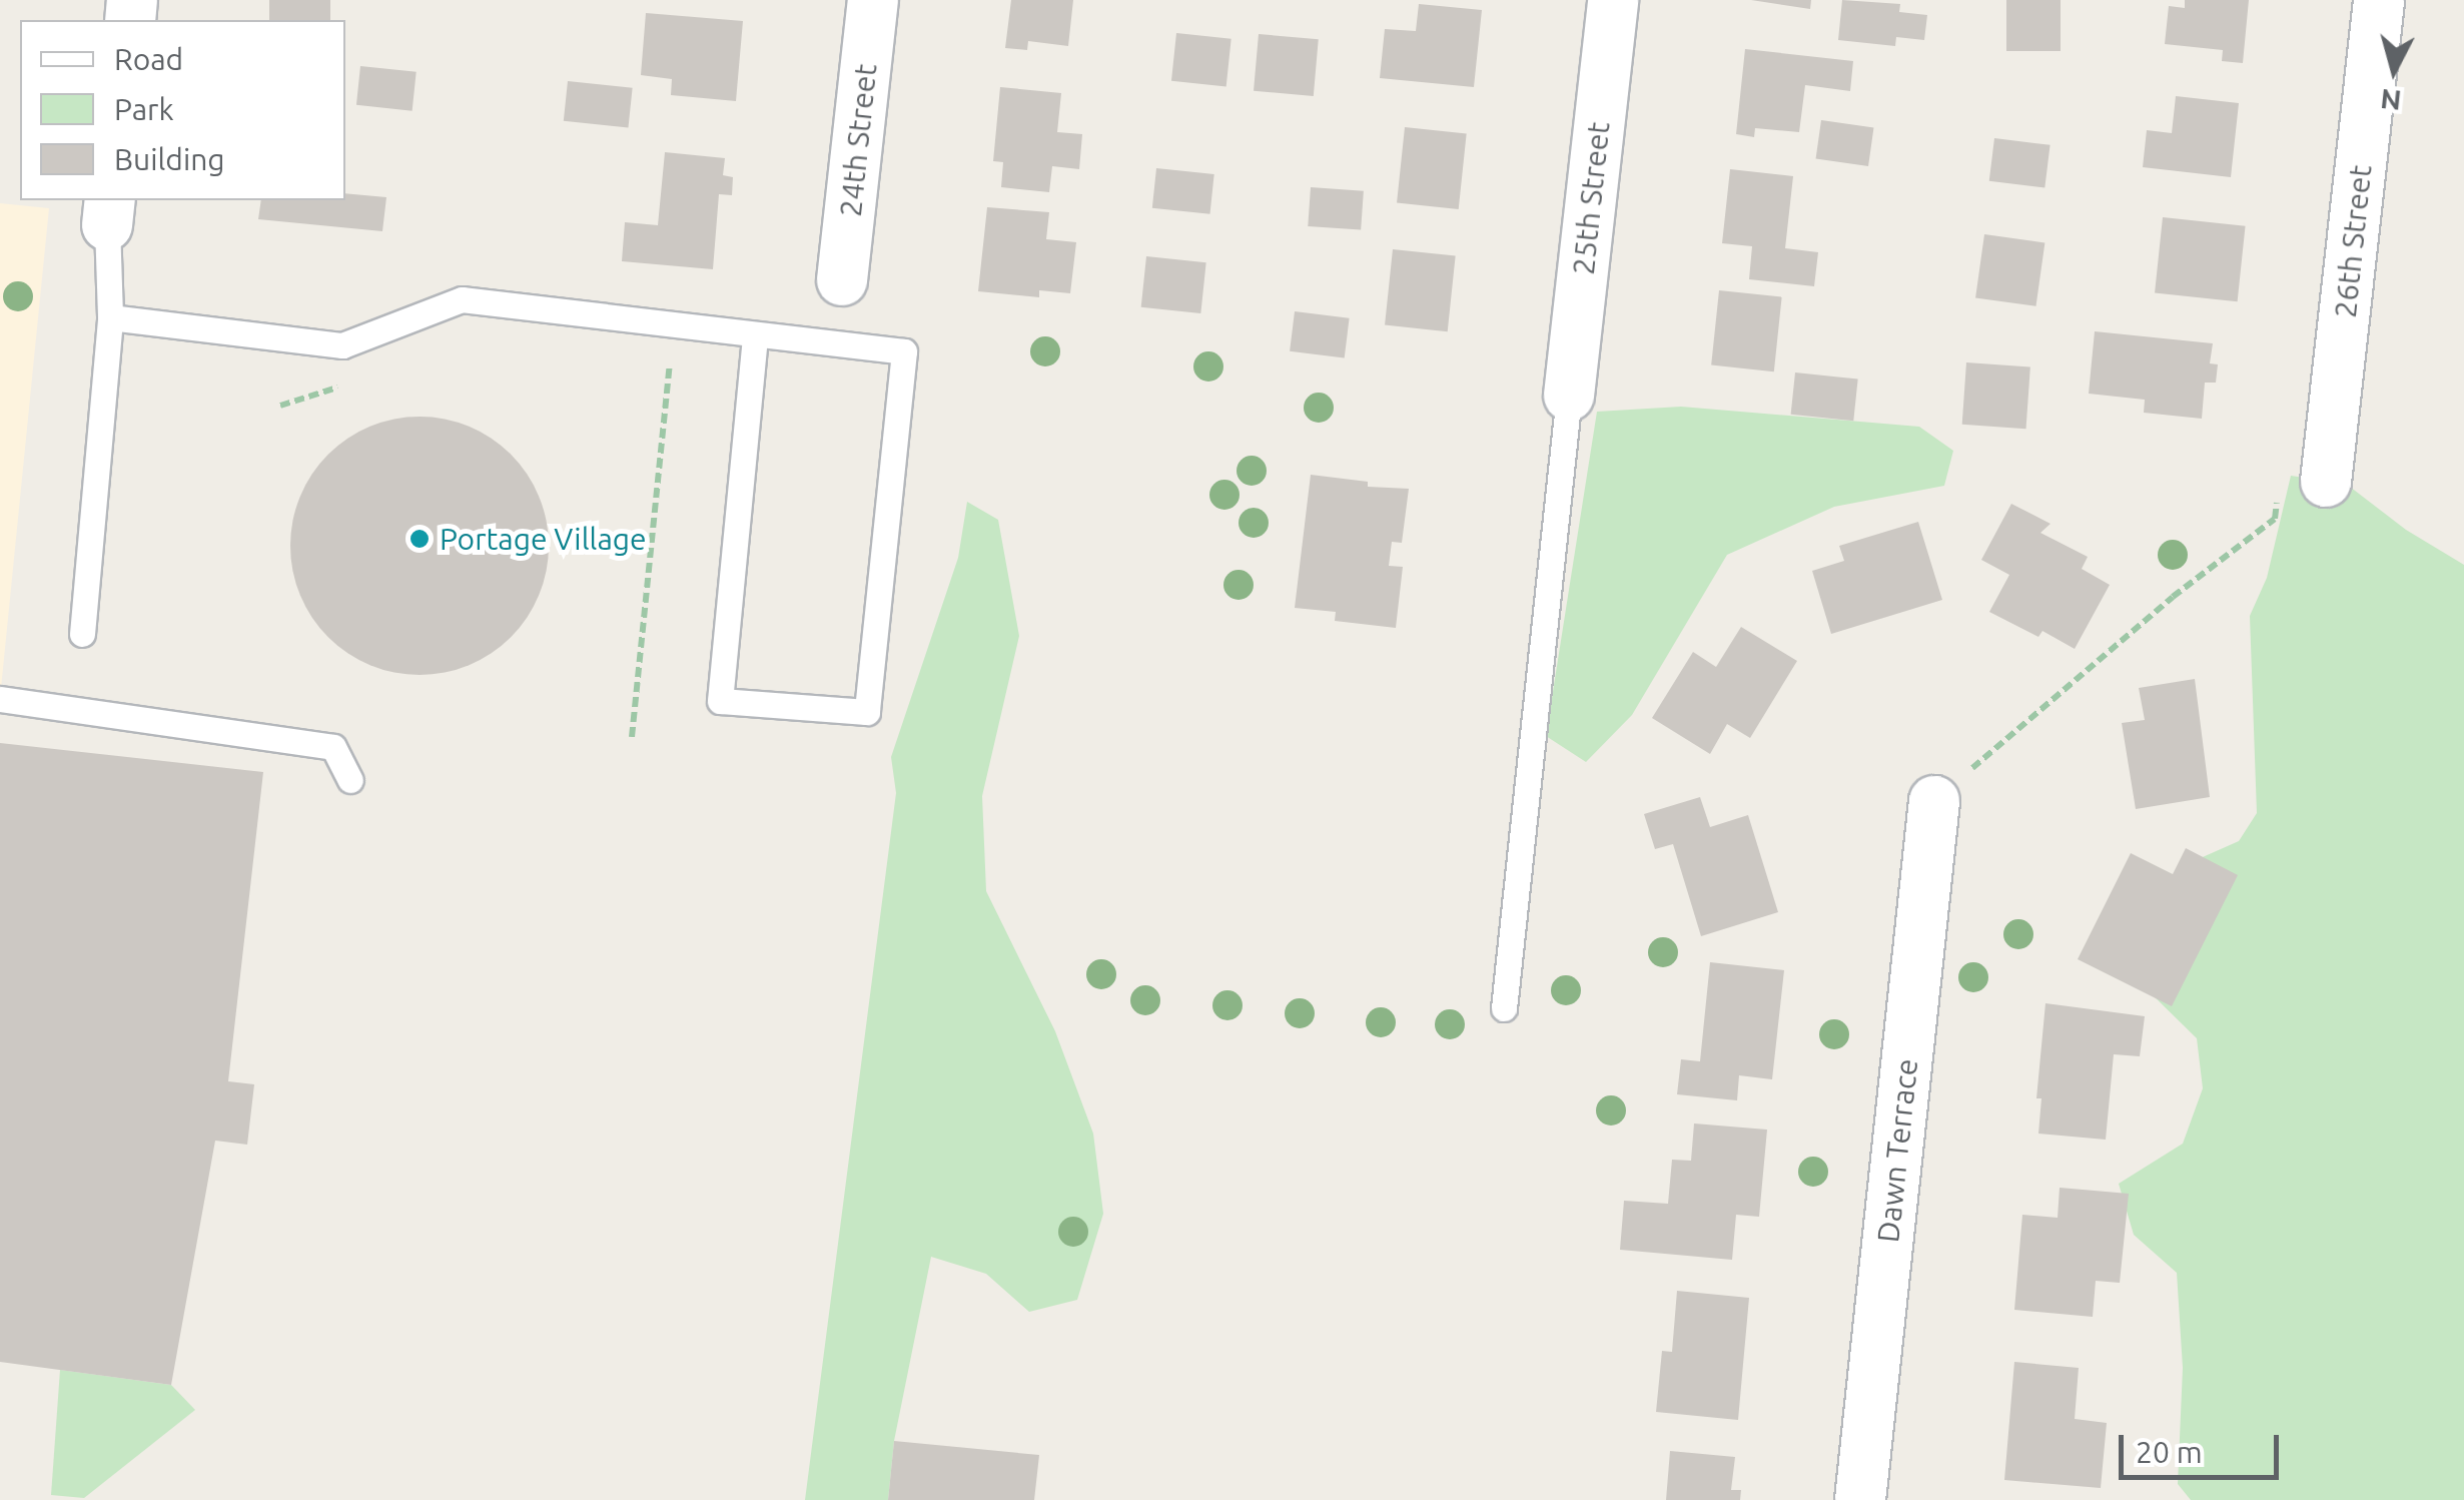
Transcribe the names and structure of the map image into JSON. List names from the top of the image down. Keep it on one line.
{"streets":{"street":["24th Street","25th Street","26th Street","Dawn Terrace"]},"places":["Portage Village"],"legend":["Road","Park","Building"],"scale_bar":"20 m","north":"bottom"}
